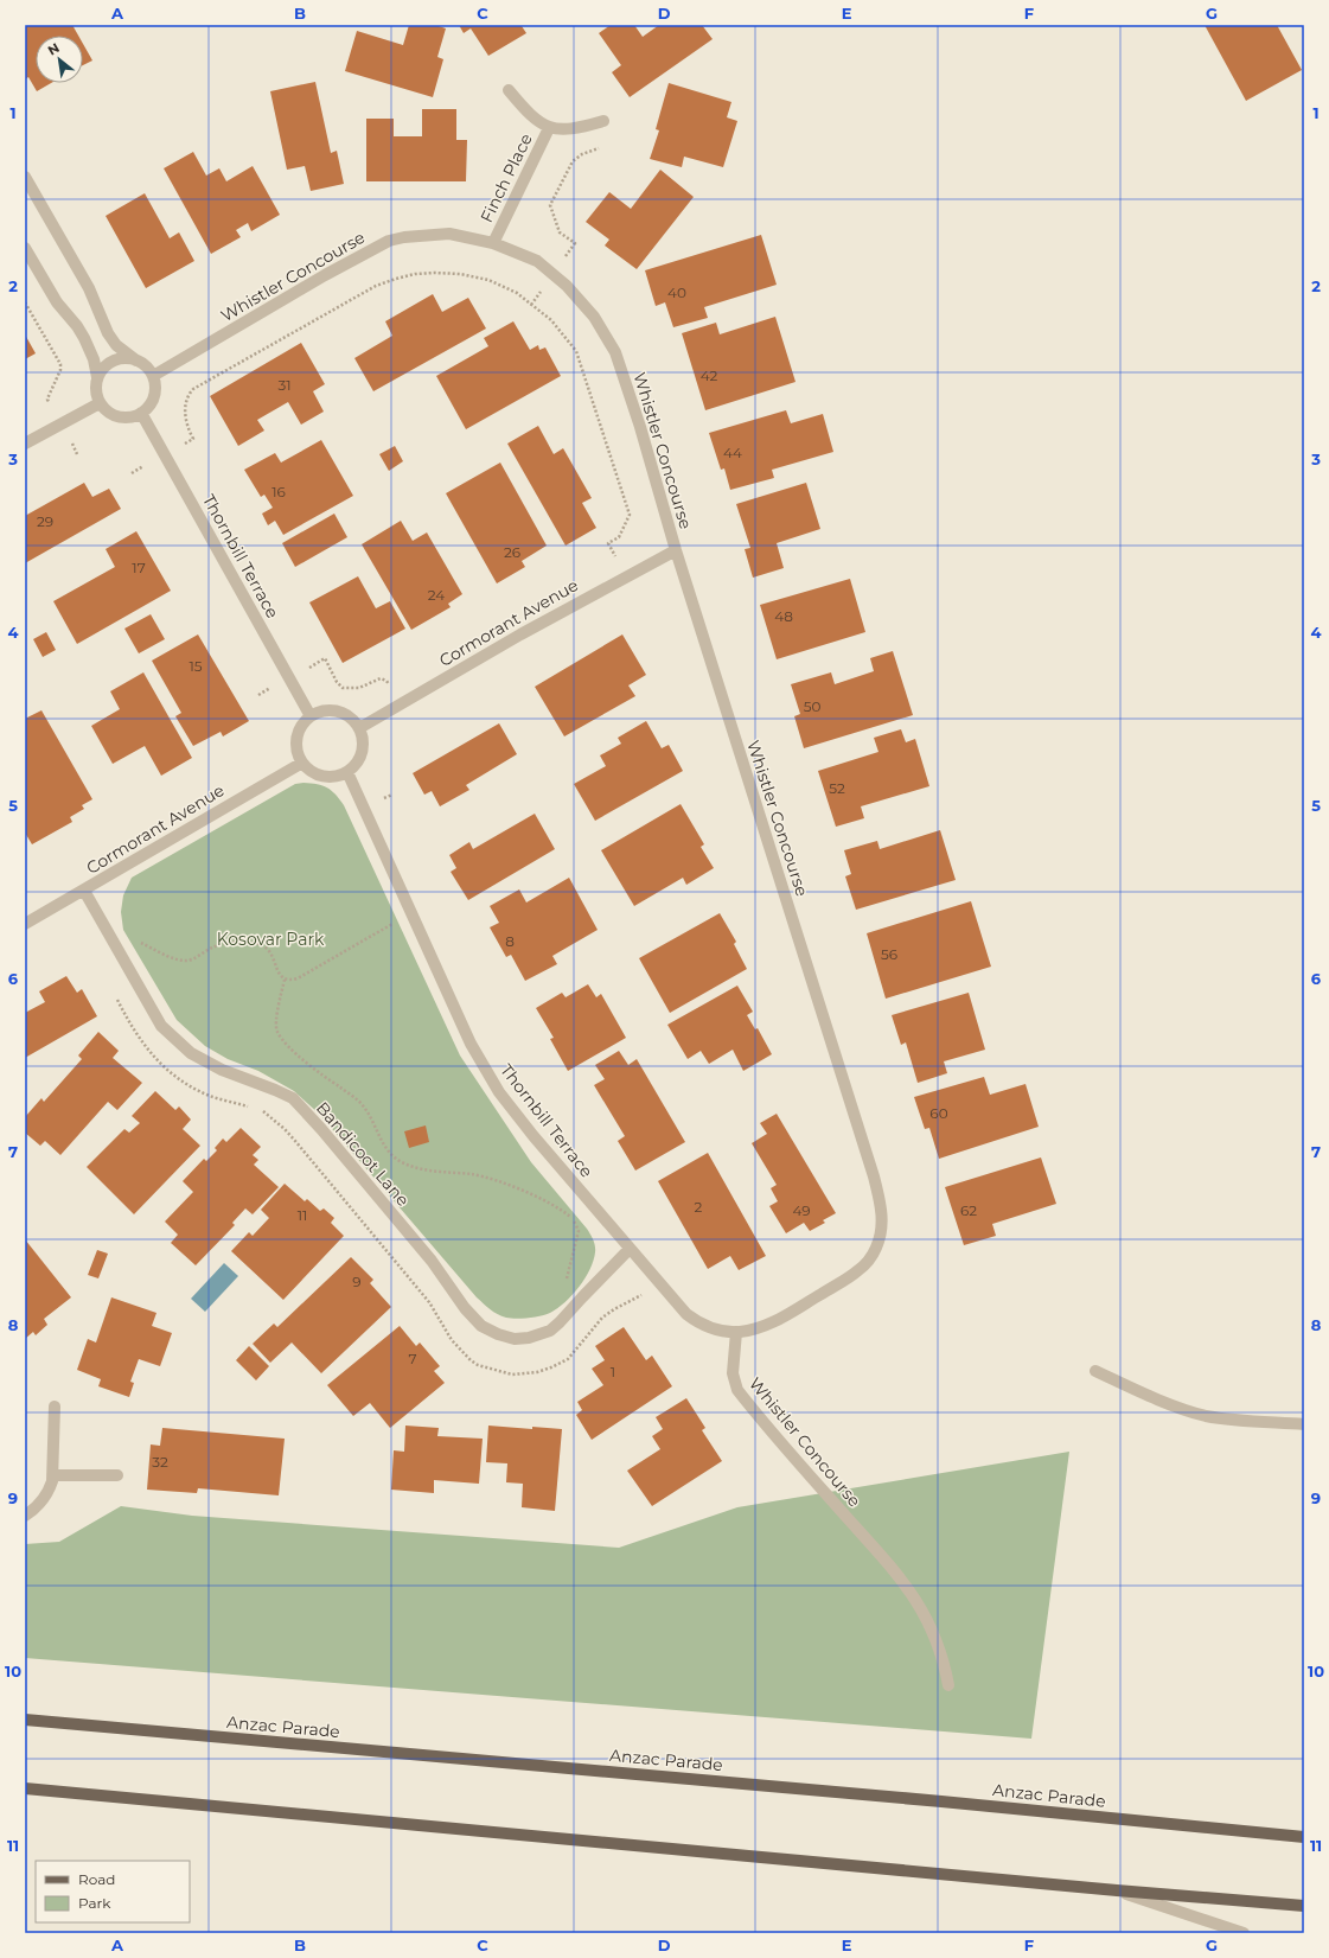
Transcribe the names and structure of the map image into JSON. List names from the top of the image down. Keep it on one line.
{"streets":{"main road":["Anzac Parade"],"street":["Finch Place","Whistler Concourse","Thornbill Terrace","Cormorant Avenue","Bandicoot Lane"]},"crossings":[["Finch Place","Whistler Concourse"],["Whistler Concourse","Thornbill Terrace"],["Whistler Concourse","Cormorant Avenue"],["Thornbill Terrace","Cormorant Avenue"],["Thornbill Terrace","Bandicoot Lane"],["Cormorant Avenue","Bandicoot Lane"]],"parks":["Kosovar Park"],"house_numbers":["40","42","31","44","16","29","26","17","24","48","15","50","52","8","56","60","2","49","62","11","9","7","1","32"],"legend":["Road","Park"],"north":"top left","grid":{"columns":["A","B","C","D","E","F","G"],"rows":["1","2","3","4","5","6","7","8","9","10","11"]}}
